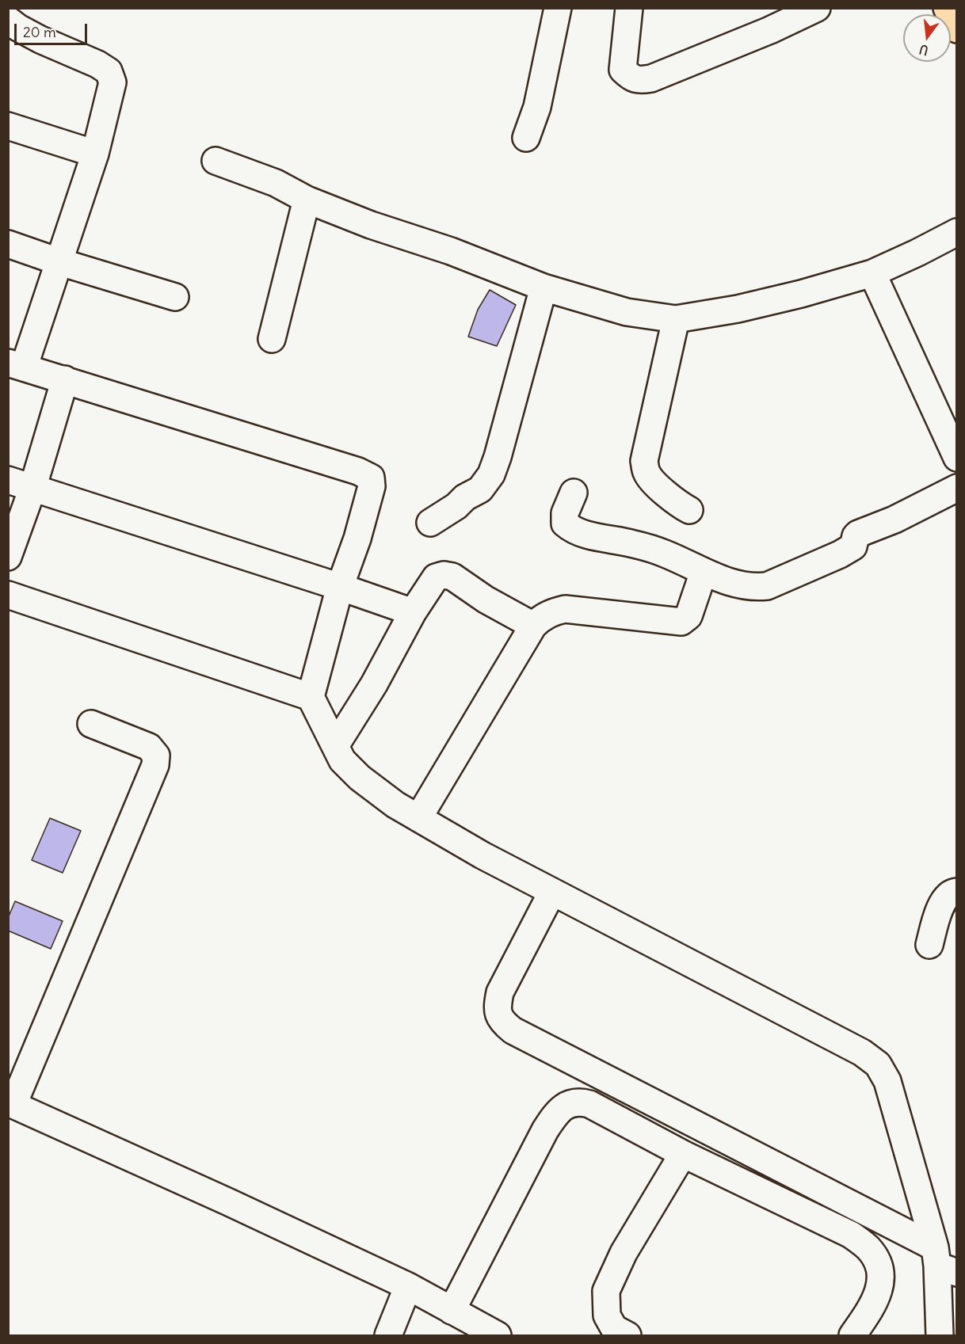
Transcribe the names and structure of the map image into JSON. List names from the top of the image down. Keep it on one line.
{"scale_bar":"20 m","north":"bottom"}
